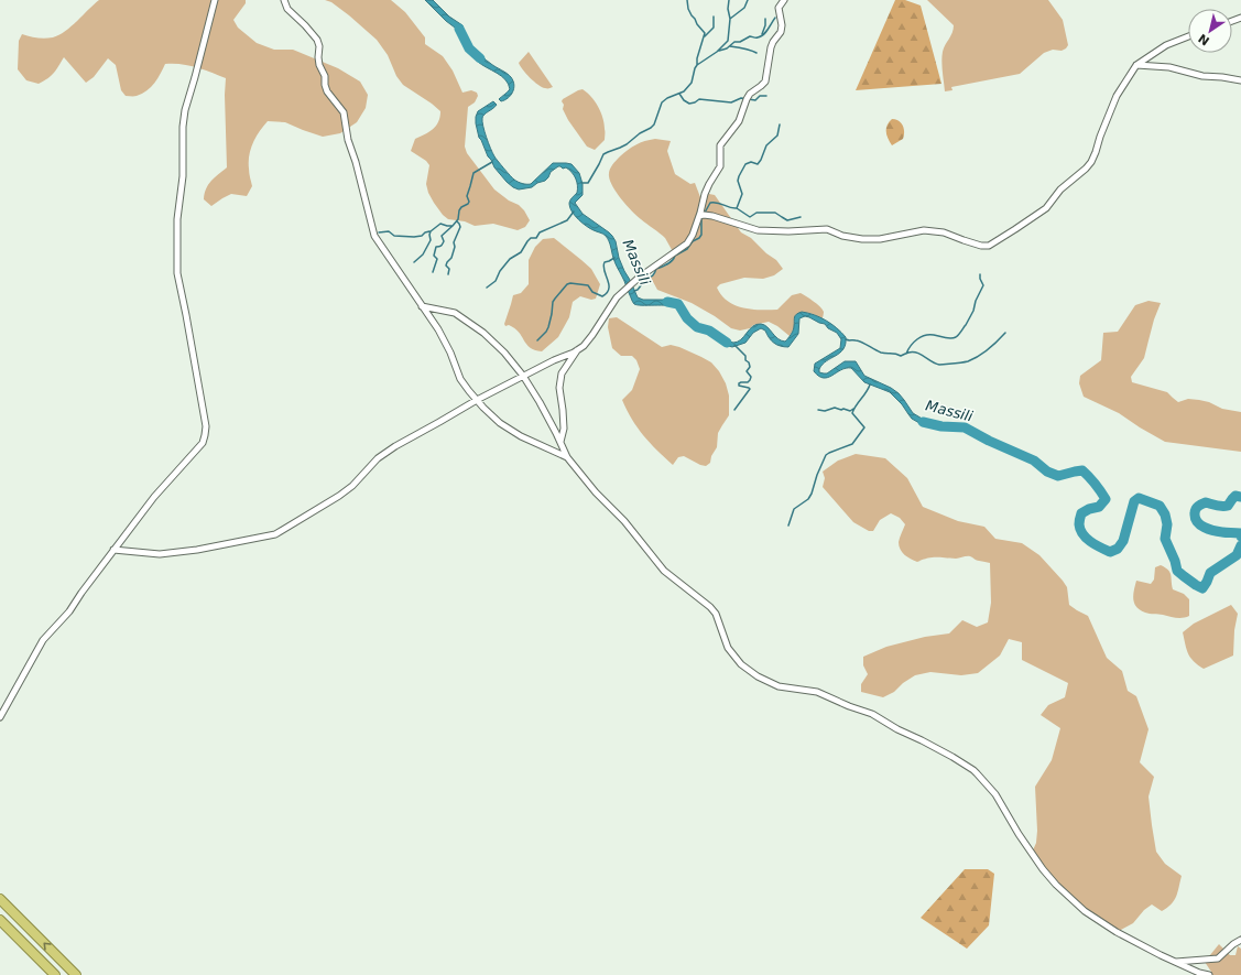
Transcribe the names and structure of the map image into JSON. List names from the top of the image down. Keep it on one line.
{"water":["Massili"],"north":"bottom left"}
